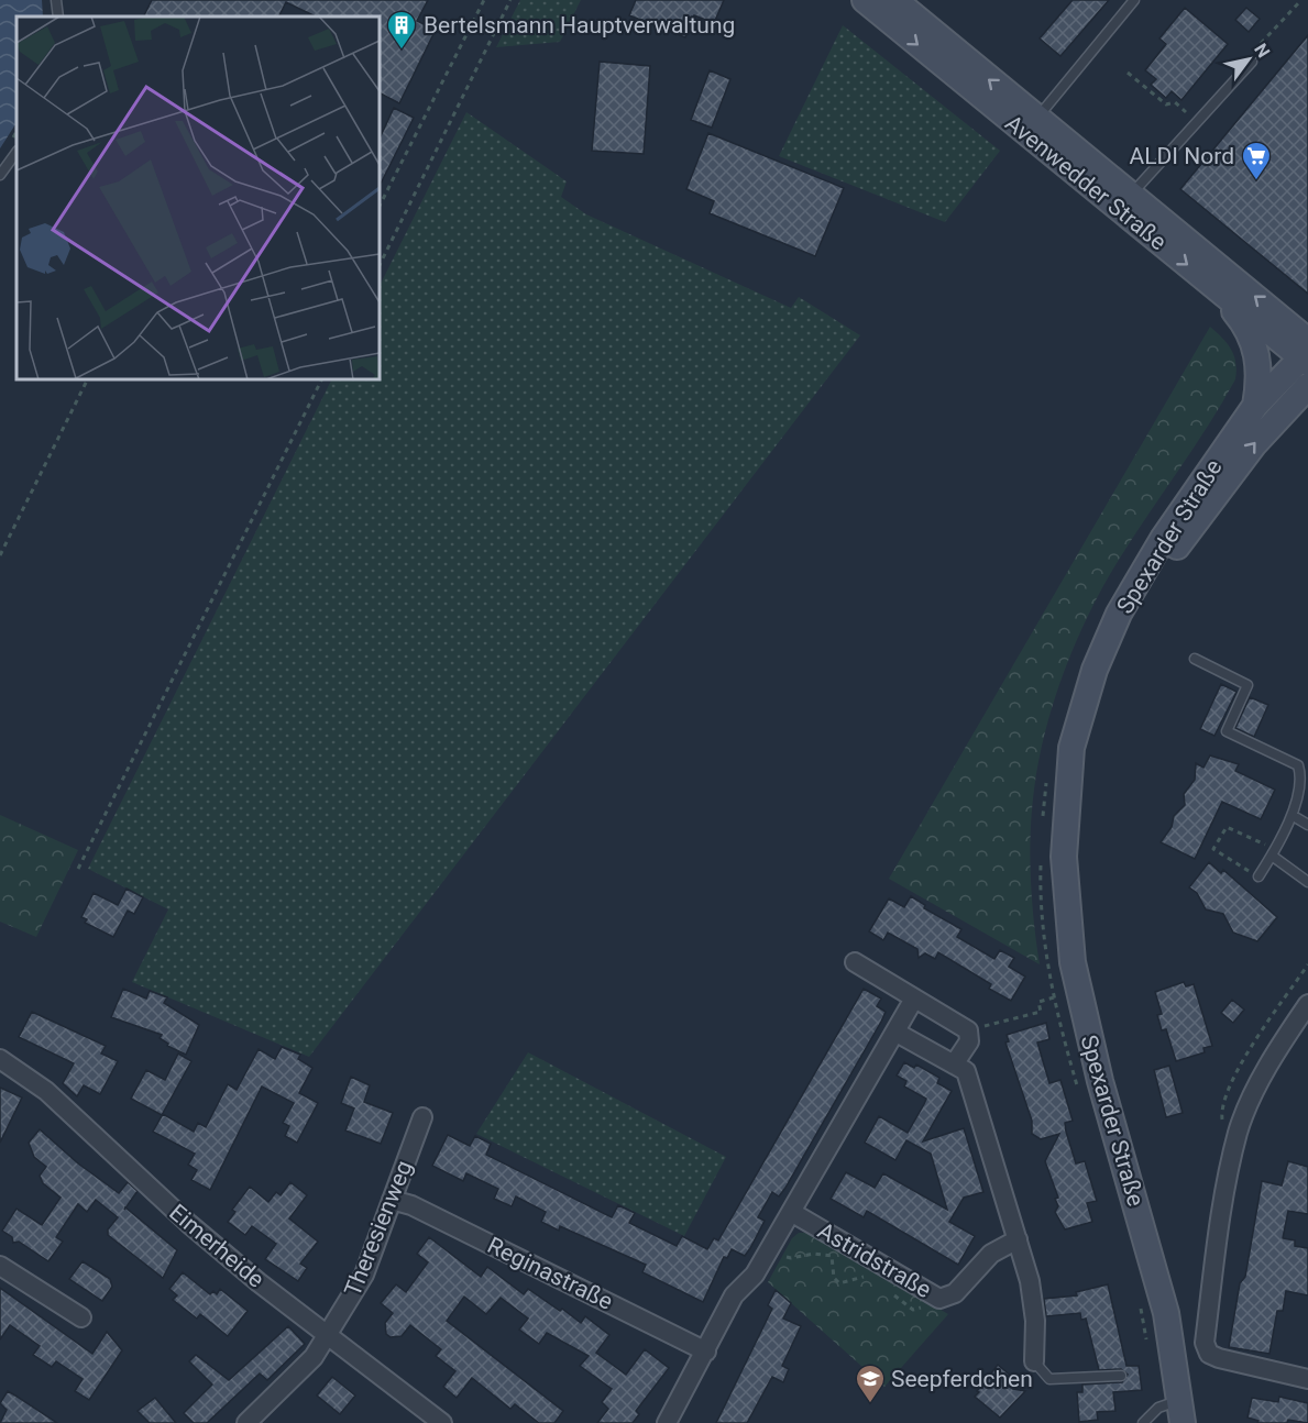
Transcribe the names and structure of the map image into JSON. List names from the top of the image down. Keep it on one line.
{"streets":{"main road":["Avenwedder Straße","Spexarder Straße"],"street":["Theresienweg","Eimerheide","Astridstraße","Reginastraße"]},"crossings":[["Avenwedder Straße","Spexarder Straße"],["Theresienweg","Eimerheide"],["Theresienweg","Reginastraße"],["Astridstraße","Reginastraße"]],"places":{"building":["Bertelsmann Hauptverwaltung"],"supermarket":["ALDI Nord"],"school or university":["Seepferdchen"]},"north":"top right"}
